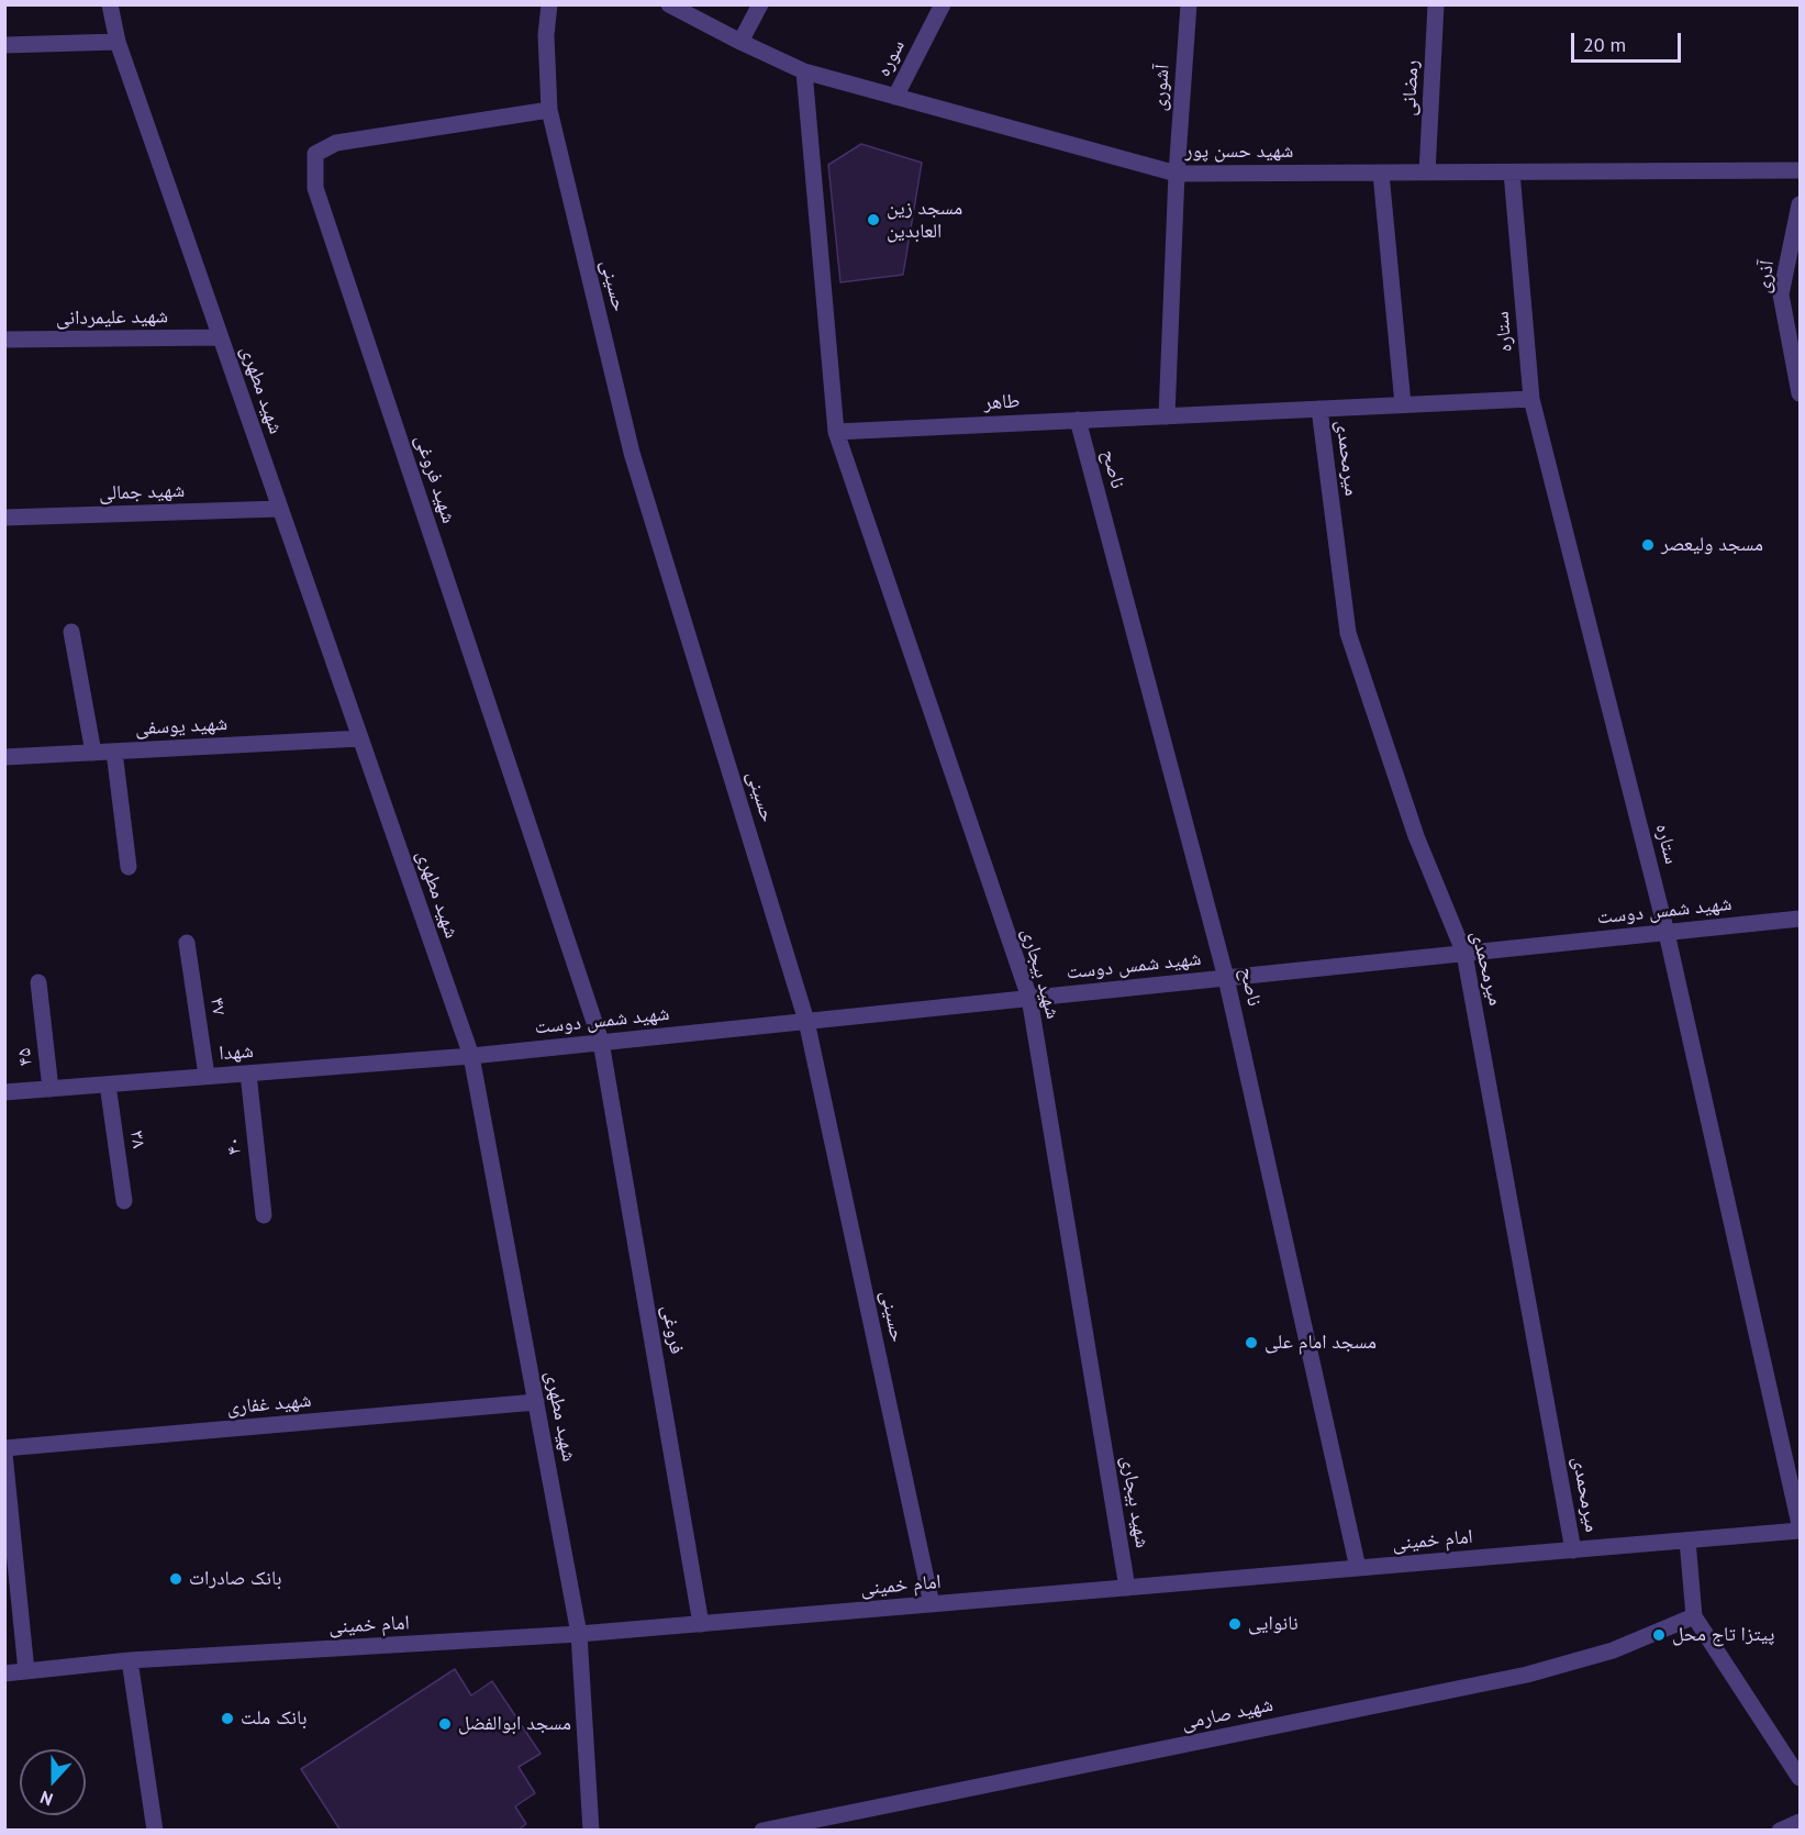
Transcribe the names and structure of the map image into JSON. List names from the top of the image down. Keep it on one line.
{"streets":{"street":["سوره","آشوری","رمضانی","شهید حسن پور","آذری","حسینی","شهید علیمردانی","ستاره","شهید مطهری","طاهر","میرمحمدی","ناصح","شهید فروغی","شهید جمالی","شهید یوسفی","شهید شمس دوست","شهید بیجاری","۴۷","شهدا","۴۵","۳۸","۴۰","فروغی","شهید غفاری","امام خمینی","شهید صارمی"]},"crossings":[["سوره","شهید حسن پور"],["آشوری","شهید حسن پور"],["آشوری","طاهر"],["رمضانی","شهید حسن پور"],["شهید حسن پور","ستاره"],["حسینی","شهید فروغی"],["حسینی","شهید شمس دوست"],["حسینی","امام خمینی"],["شهید علیمردانی","شهید مطهری"],["ستاره","طاهر"],["ستاره","شهید شمس دوست"],["شهید مطهری","شهید جمالی"],["شهید مطهری","شهید یوسفی"],["شهید مطهری","شهید شمس دوست"],["شهید مطهری","شهدا"],["شهید مطهری","شهید غفاری"],["شهید مطهری","امام خمینی"],["طاهر","میرمحمدی"],["طاهر","ناصح"],["طاهر","شهید بیجاری"],["میرمحمدی","شهید شمس دوست"],["میرمحمدی","امام خمینی"],["ناصح","شهید شمس دوست"],["ناصح","امام خمینی"],["شهید فروغی","شهید شمس دوست"],["شهید فروغی","فروغی"],["شهید شمس دوست","شهید بیجاری"],["شهید شمس دوست","شهدا"],["شهید شمس دوست","فروغی"],["شهید بیجاری","امام خمینی"],["۴۷","شهدا"],["شهدا","۴۵"],["شهدا","۳۸"],["شهدا","۴۰"],["فروغی","امام خمینی"]],"places":["مسجد زین العابدین","مسجد ولیعصر","مسجد امام علی","بانک صادرات","نانوایی","پیتزا تاج محل","بانک ملت","مسجد ابوالفضل"],"scale_bar":"20 m","north":"bottom"}
